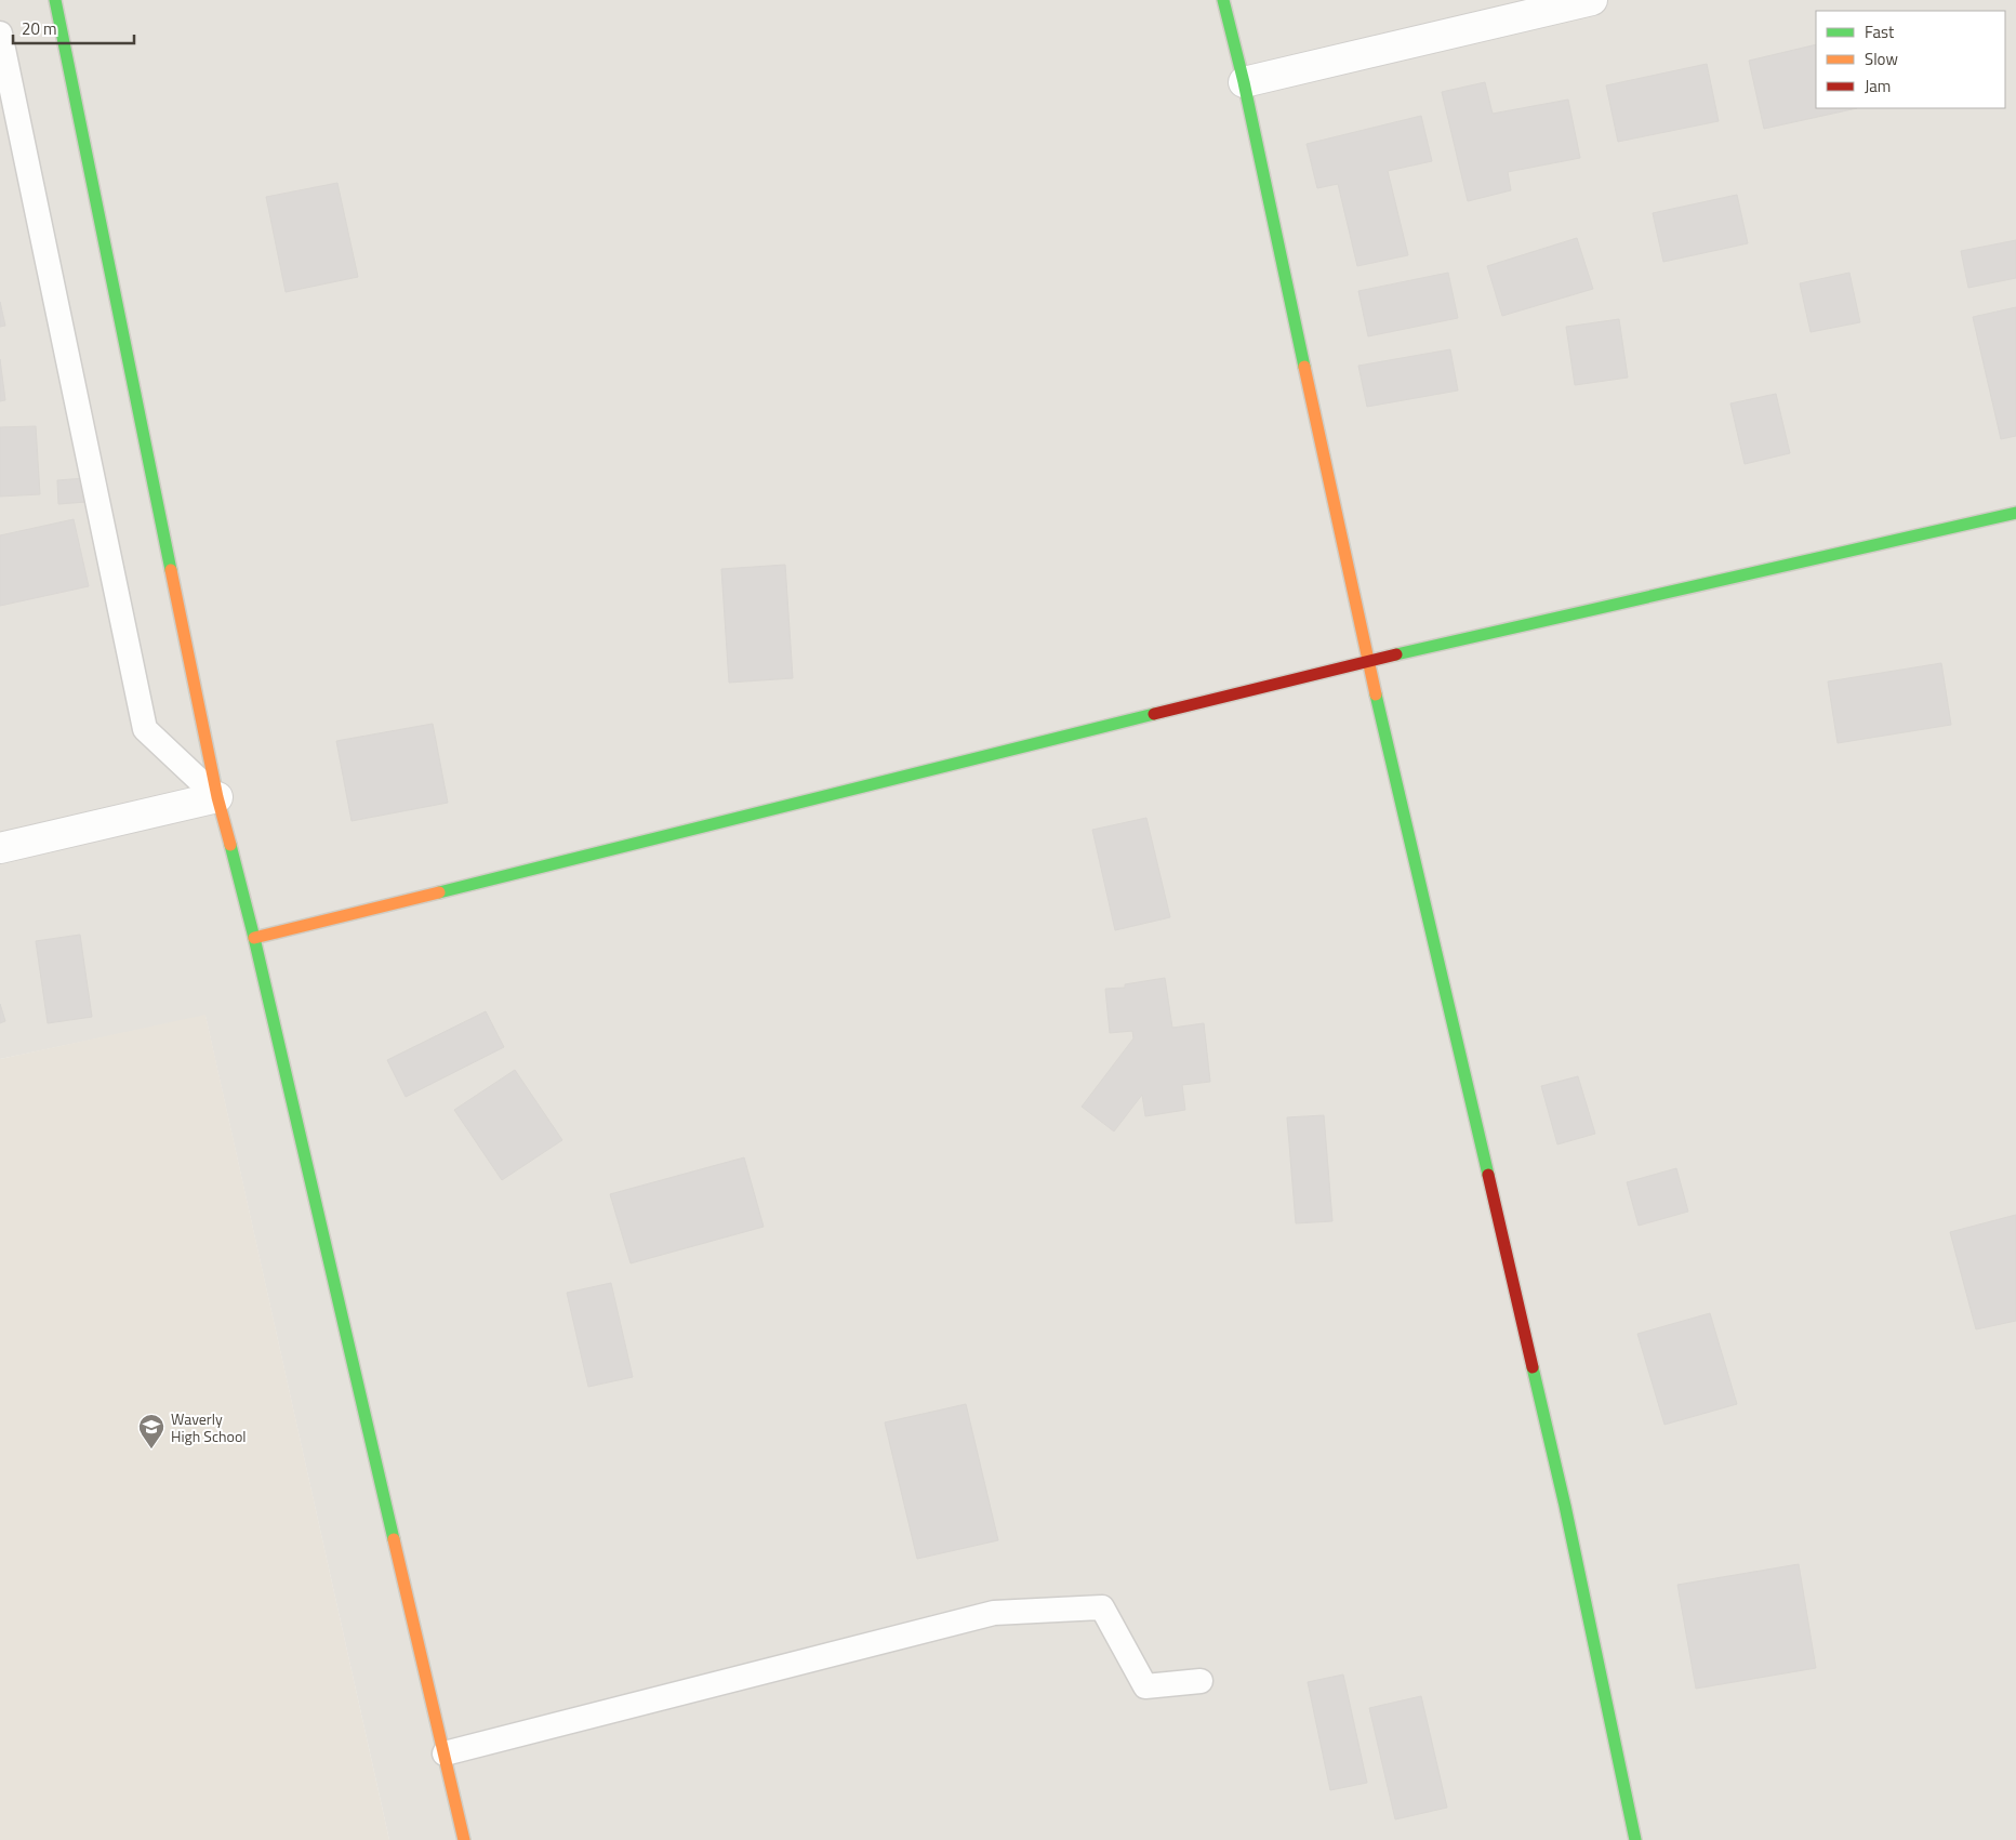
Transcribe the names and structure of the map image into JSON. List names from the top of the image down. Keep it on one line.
{"places":{"school or university":["Waverly High School"]},"legend":["Fast","Slow","Jam"],"scale_bar":"20 m"}
